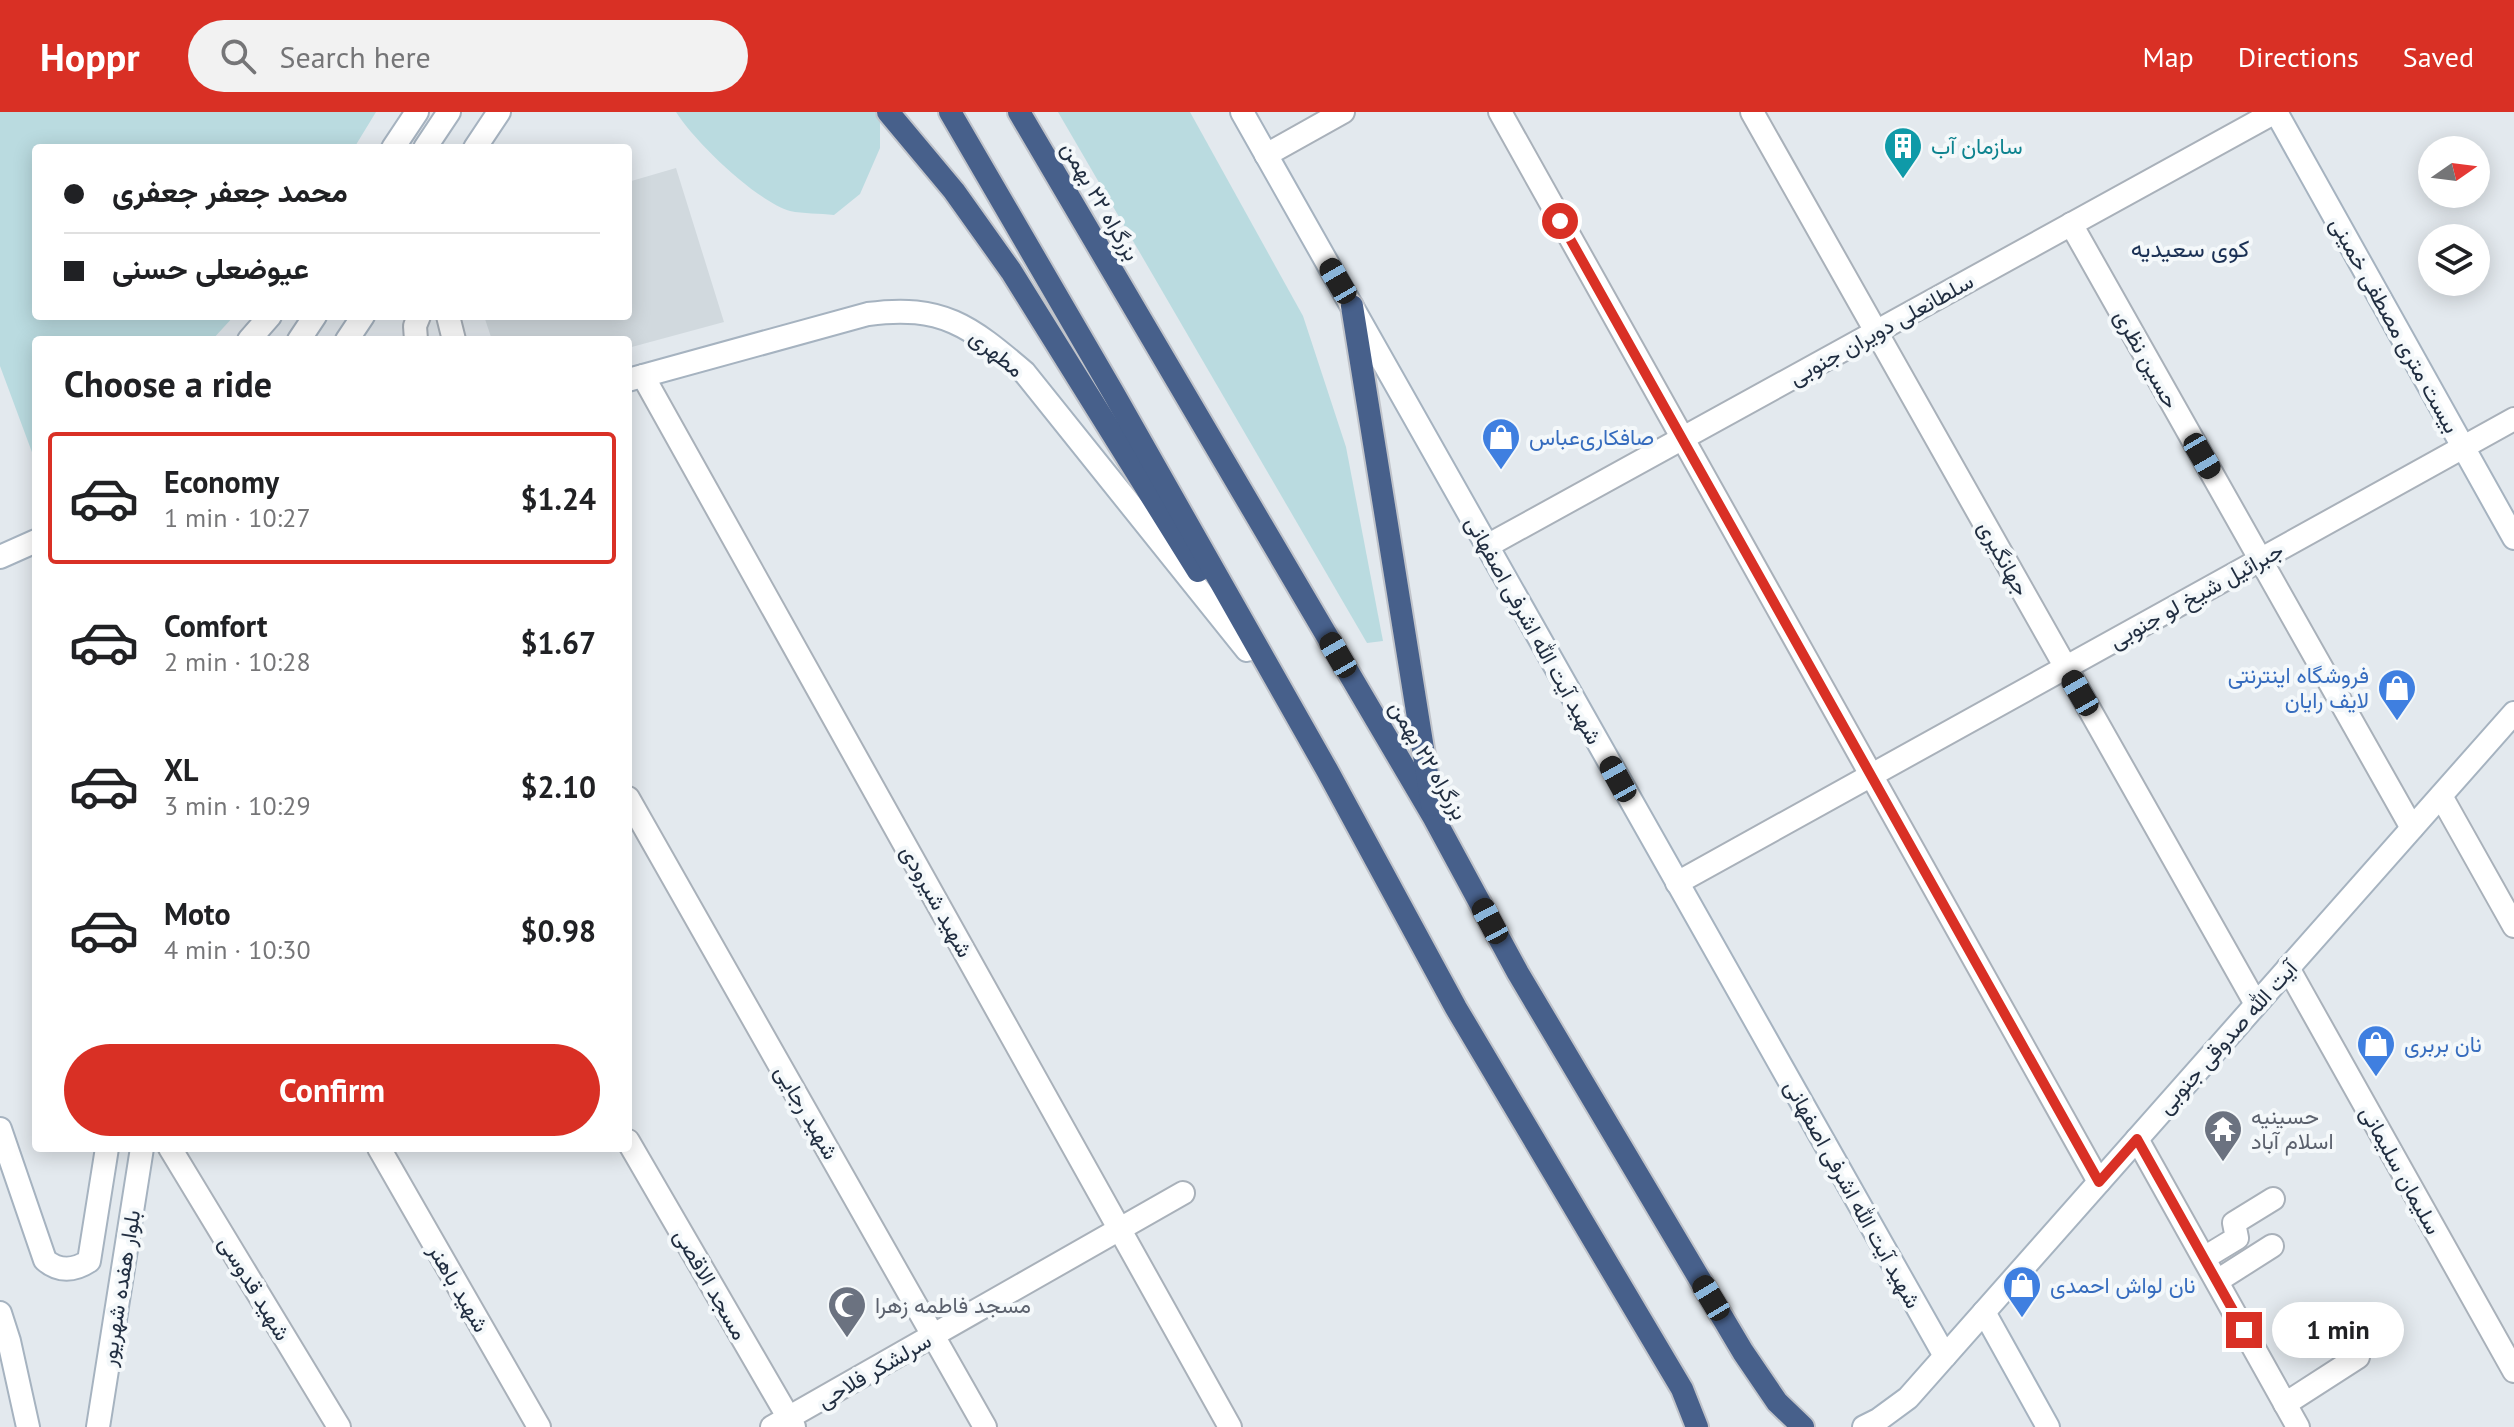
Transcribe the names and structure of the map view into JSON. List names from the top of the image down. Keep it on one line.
{"streets":{"highway":["بزرگراه ۲۲ بهمن"],"street":["بیست متری مصطفی خمینی","سلطانعلی دویران جنوبی","مطهری","حسین نظری","جهانگیری","جبرائیل شیخ لو جنوبی","شهید آیت الله اشرفی اصفهانی","شهید شیرودی","آیت الله صدوقی جنوبی","شهید رجایی","سلیمان سلیمانی","مسجد الاقصی","بلوار هفده شهریور","شهید قدوسی","شهید باهنر","سرلشکر فلاحی"]},"crossings":[["بیست متری مصطفی خمینی","سلطانعلی دویران جنوبی"],["بیست متری مصطفی خمینی","جبرائیل شیخ لو جنوبی"],["سلطانعلی دویران جنوبی","حسین نظری"],["سلطانعلی دویران جنوبی","جهانگیری"],["سلطانعلی دویران جنوبی","شهید آیت الله اشرفی اصفهانی"],["مطهری","شهید شیرودی"],["حسین نظری","جبرائیل شیخ لو جنوبی"],["حسین نظری","آیت الله صدوقی جنوبی"],["جهانگیری","جبرائیل شیخ لو جنوبی"],["جهانگیری","آیت الله صدوقی جنوبی"],["جبرائیل شیخ لو جنوبی","شهید آیت الله اشرفی اصفهانی"],["شهید آیت الله اشرفی اصفهانی","آیت الله صدوقی جنوبی"],["شهید شیرودی","سرلشکر فلاحی"],["آیت الله صدوقی جنوبی","سلیمان سلیمانی"],["شهید رجایی","سرلشکر فلاحی"],["مسجد الاقصی","سرلشکر فلاحی"]],"districts":["کوی سعیدیه"],"places":{"building":["سازمان آب"],"shop":["صافکاری‌عباس","فروشگاه اینترنتی لایف رایان","نان بربری","نان لواش احمدی"],"temple":["حسینیه اسلام آباد"],"mosque":["مسجد فاطمه زهرا"]},"north":"right","page":{"header":"Hoppr","search":"Search here","nav":["Map","Directions","Saved"],"banner":["محمد جعفر جعفری","عیوضعلی حسنی"],"heading":"Choose a ride","list":[{"name":"Economy","note":"1 min · 10:27","value":"$1.24"},{"name":"Comfort","note":"2 min · 10:28","value":"$1.67"},{"name":"XL","note":"3 min · 10:29","value":"$2.10"},{"name":"Moto","note":"4 min · 10:30","value":"$0.98"}],"buttons":"Confirm","bubble":"1 min"}}
